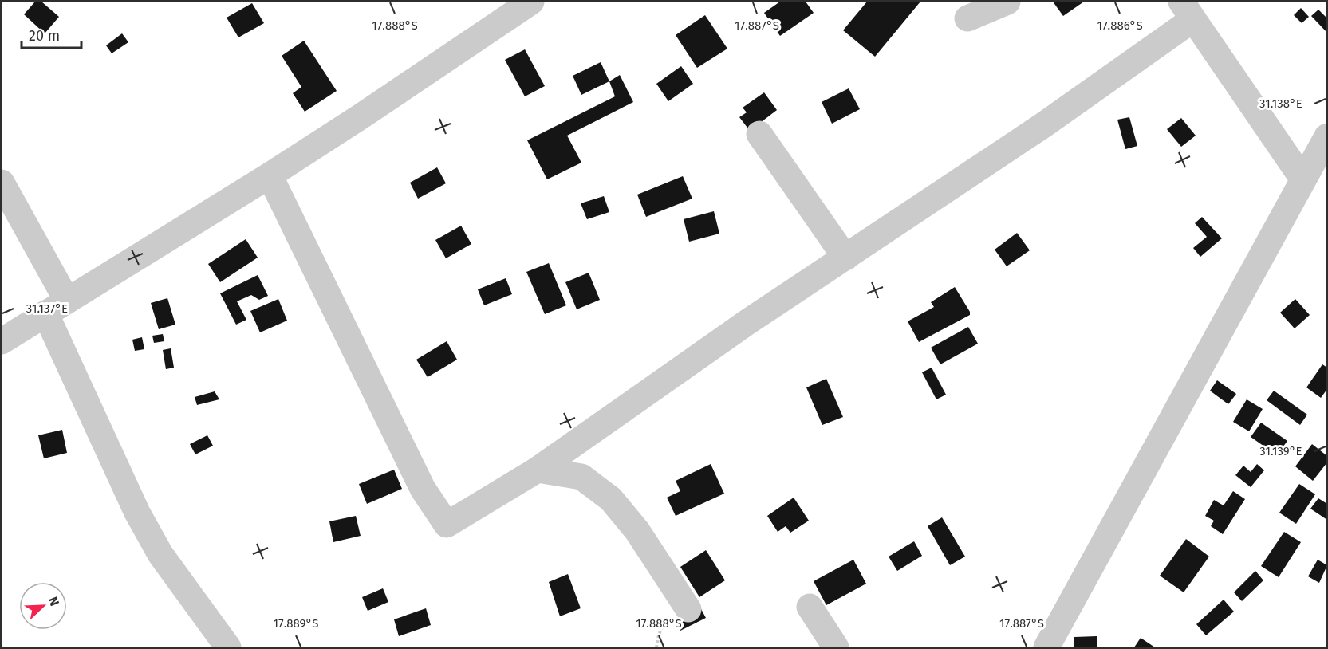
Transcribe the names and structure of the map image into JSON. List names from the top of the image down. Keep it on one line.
{"scale_bar":"20 m","north":"top right","coordinates":["17.888°S","17.886°S","17.887°S","31.138°E","31.137°E","31.139°E","17.889°S"]}
